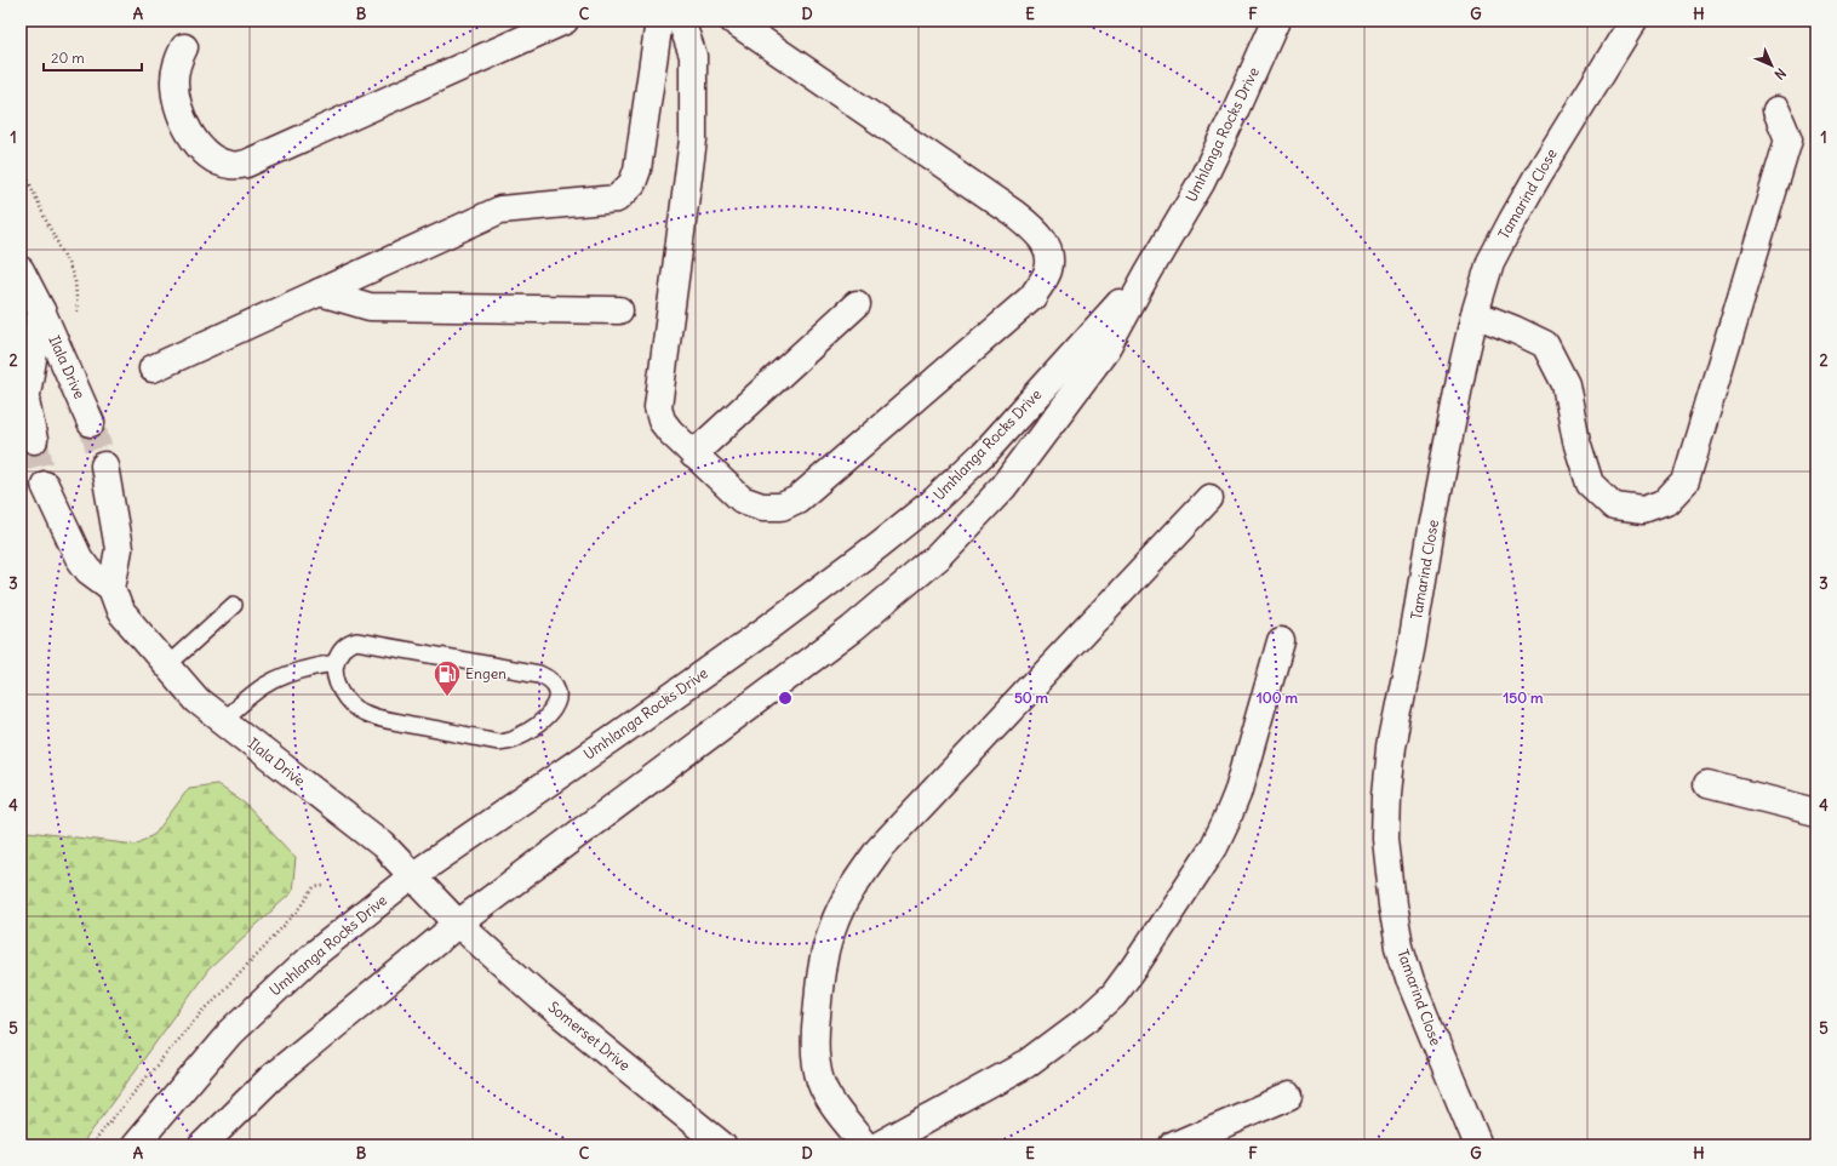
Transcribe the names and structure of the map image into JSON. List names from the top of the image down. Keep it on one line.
{"streets":{"street":["Umhlanga Rocks Drive","Tamarind Close","Ilala Drive","Somerset Drive"]},"crossings":[["Umhlanga Rocks Drive","Ilala Drive"],["Umhlanga Rocks Drive","Somerset Drive"],["Ilala Drive","Somerset Drive"]],"places":{"fuel station":["Engen"]},"scale_bar":"20 m","north":"bottom right","grid":{"columns":["A","B","C","D","E","F","G","H"],"rows":["1","2","3","4","5"]},"rings":["50 m","100 m","150 m"]}
